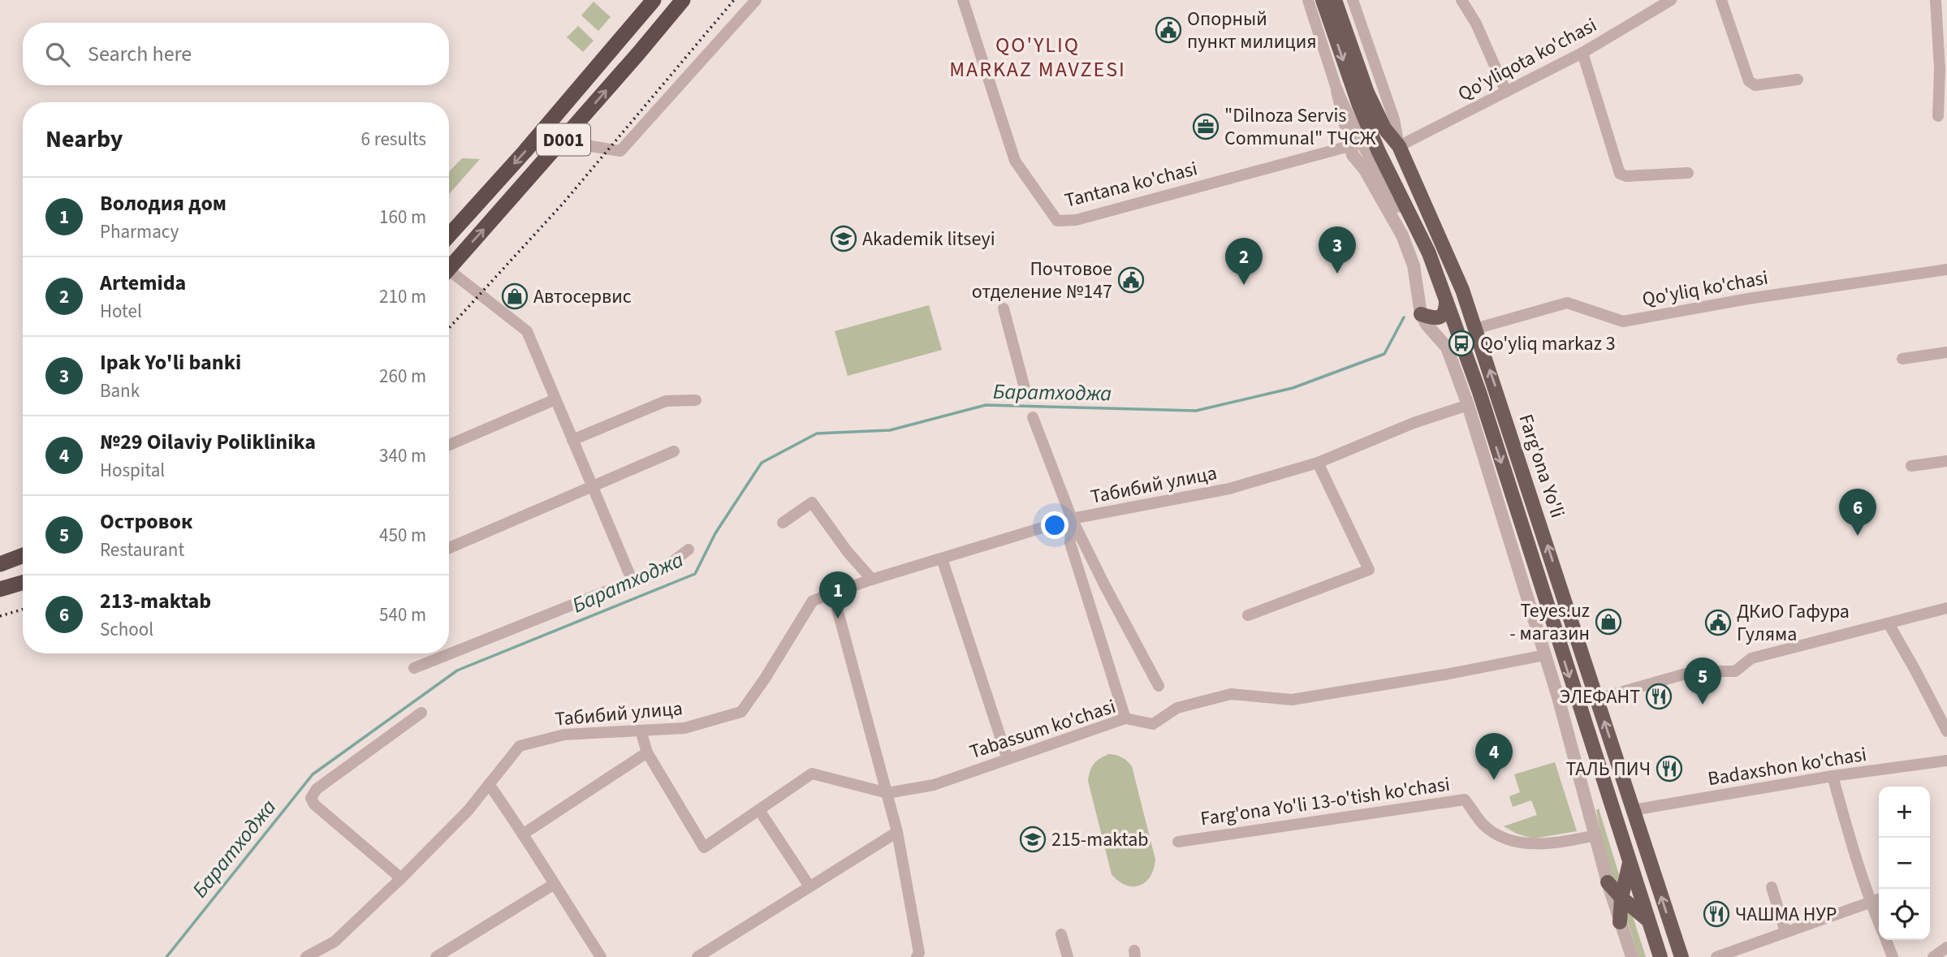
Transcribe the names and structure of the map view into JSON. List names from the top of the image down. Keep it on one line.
{"streets":{"highway":["D001"],"main road":["Farg'ona Yo'li"],"street":["Qo'yliqota ko'chasi","Tantana ko'chasi","Qo'yliq ko'chasi","Табибий улица","Tabassum ko'chasi","Badaxshon ko'chasi","Farg'ona Yo'li 13-o'tish ko'chasi"]},"crossings":[["Qo'yliqota ko'chasi","Farg'ona Yo'li"],["Qo'yliq ko'chasi","Farg'ona Yo'li"],["Farg'ona Yo'li","Badaxshon ko'chasi"]],"districts":["QO'YLIQ MARKAZ MAVZESI"],"water":["Баратходжа"],"places":{"public building":["Опорный пункт милиция","Почтовое отделение №147","ДКиО Гафура Гуляма"],"office":["\"Dilnoza Servis Communal\" ТЧСЖ"],"school or university":["Akademik litseyi","215-maktab"],"shop":["Автосервис","Teyes.uz - магазин"],"bus stop":["Qo'yliq markaz 3"],"restaurant":["ЭЛЕФАНТ","ТАЛЬ ПИЧ","ЧАШМА НУР"]},"page":{"search":"Search here","heading":["Nearby","6 results"],"list":[{"mark":"1","name":"Володия дом","note":"Pharmacy","value":"160 m"},{"mark":"2","name":"Artemida","note":"Hotel","value":"210 m"},{"mark":"3","name":"Ipak Yo'li banki","note":"Bank","value":"260 m"},{"mark":"4","name":"№29 Oilaviy Poliklinika","note":"Hospital","value":"340 m"},{"mark":"5","name":"Островок","note":"Restaurant","value":"450 m"},{"mark":"6","name":"213-maktab","note":"School","value":"540 m"}],"pins":["3","2","6","1","5","4"],"map_buttons":["+","−"]}}
